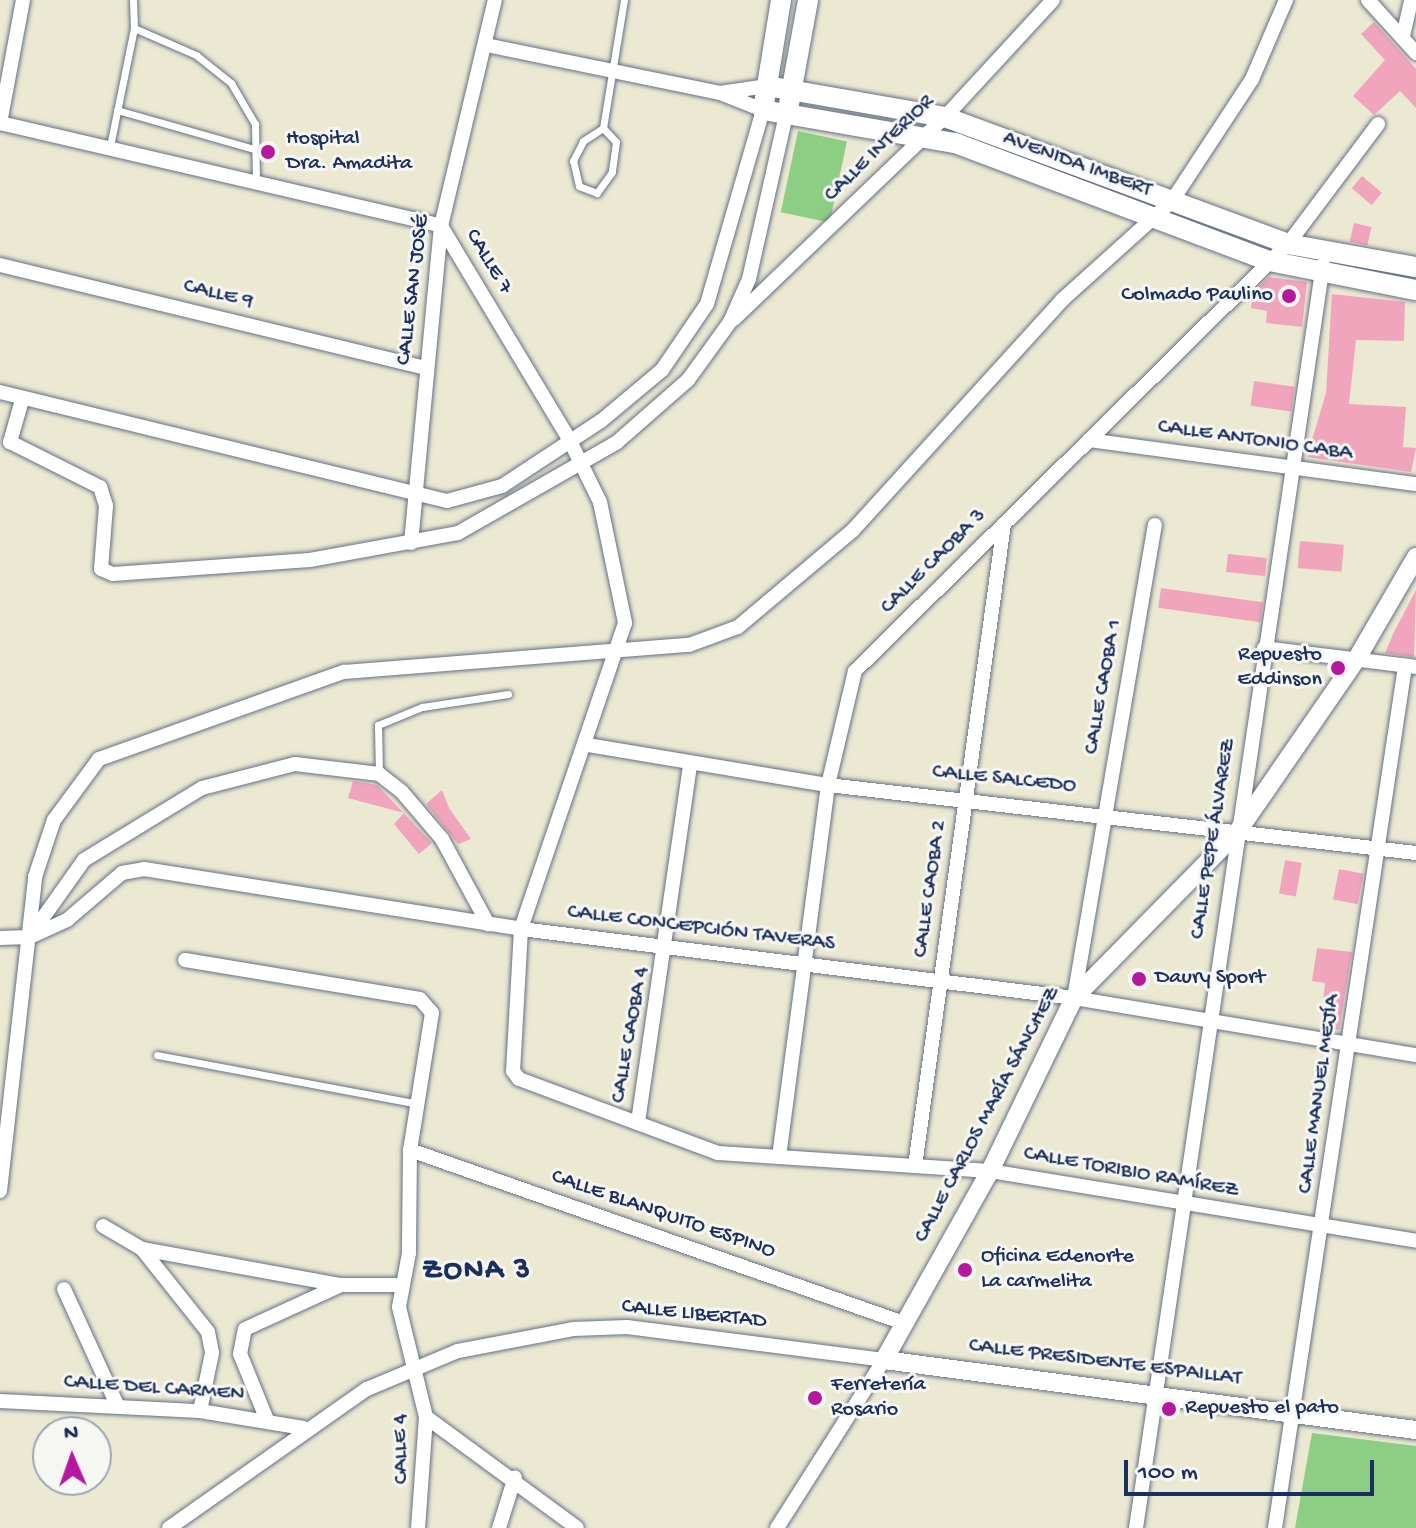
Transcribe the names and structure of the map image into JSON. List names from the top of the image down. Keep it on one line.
{"streets":{"main road":["AVENIDA IMBERT"],"street":["CALLE INTERIOR","CALLE 7","CALLE SAN JOSÉ","CALLE 9","CALLE ANTONIO CABA","CALLE CAOBA 3","CALLE CAOBA 1","CALLE SALCEDO","CALLE PEPE ÁLVAREZ","CALLE CAOBA 2","CALLE CONCEPCIÓN TAVERAS","CALLE CAOBA 4","CALLE MANUEL MEJÍA","CALLE CARLOS MARÍA SÁNCHEZ","CALLE TORIBIO RAMÍREZ","CALLE BLANQUITO ESPINO","CALLE LIBERTAD","CALLE PRESIDENTE ESPAILLAT","CALLE DEL CARMEN","CALLE 4"]},"crossings":[["CALLE INTERIOR","AVENIDA IMBERT"],["AVENIDA IMBERT","CALLE SAN JOSÉ"],["AVENIDA IMBERT","CALLE CAOBA 3"],["AVENIDA IMBERT","CALLE PEPE ÁLVAREZ"],["CALLE 7","CALLE SAN JOSÉ"],["CALLE 7","CALLE SALCEDO"],["CALLE 7","CALLE CONCEPCIÓN TAVERAS"],["CALLE 7","CALLE TORIBIO RAMÍREZ"],["CALLE SAN JOSÉ","CALLE 9"],["CALLE ANTONIO CABA","CALLE CAOBA 3"],["CALLE ANTONIO CABA","CALLE PEPE ÁLVAREZ"],["CALLE CAOBA 3","CALLE SALCEDO"],["CALLE CAOBA 3","CALLE CAOBA 2"],["CALLE CAOBA 3","CALLE CONCEPCIÓN TAVERAS"],["CALLE CAOBA 3","CALLE TORIBIO RAMÍREZ"],["CALLE CAOBA 1","CALLE SALCEDO"],["CALLE CAOBA 1","CALLE CONCEPCIÓN TAVERAS"],["CALLE CAOBA 1","CALLE CARLOS MARÍA SÁNCHEZ"],["CALLE SALCEDO","CALLE PEPE ÁLVAREZ"],["CALLE SALCEDO","CALLE CAOBA 2"],["CALLE SALCEDO","CALLE CAOBA 4"],["CALLE SALCEDO","CALLE MANUEL MEJÍA"],["CALLE SALCEDO","CALLE CARLOS MARÍA SÁNCHEZ"],["CALLE PEPE ÁLVAREZ","CALLE CONCEPCIÓN TAVERAS"],["CALLE PEPE ÁLVAREZ","CALLE CARLOS MARÍA SÁNCHEZ"],["CALLE PEPE ÁLVAREZ","CALLE TORIBIO RAMÍREZ"],["CALLE PEPE ÁLVAREZ","CALLE PRESIDENTE ESPAILLAT"],["CALLE CAOBA 2","CALLE CONCEPCIÓN TAVERAS"],["CALLE CAOBA 2","CALLE TORIBIO RAMÍREZ"],["CALLE CONCEPCIÓN TAVERAS","CALLE CAOBA 4"],["CALLE CONCEPCIÓN TAVERAS","CALLE MANUEL MEJÍA"],["CALLE CONCEPCIÓN TAVERAS","CALLE CARLOS MARÍA SÁNCHEZ"],["CALLE CAOBA 4","CALLE TORIBIO RAMÍREZ"],["CALLE MANUEL MEJÍA","CALLE TORIBIO RAMÍREZ"],["CALLE MANUEL MEJÍA","CALLE PRESIDENTE ESPAILLAT"],["CALLE CARLOS MARÍA SÁNCHEZ","CALLE TORIBIO RAMÍREZ"],["CALLE CARLOS MARÍA SÁNCHEZ","CALLE BLANQUITO ESPINO"],["CALLE CARLOS MARÍA SÁNCHEZ","CALLE LIBERTAD"],["CALLE CARLOS MARÍA SÁNCHEZ","CALLE PRESIDENTE ESPAILLAT"],["CALLE BLANQUITO ESPINO","CALLE 4"],["CALLE LIBERTAD","CALLE PRESIDENTE ESPAILLAT"],["CALLE LIBERTAD","CALLE DEL CARMEN"],["CALLE LIBERTAD","CALLE 4"]],"districts":["ZONA 3"],"places":["Hospital Dra. Amadita","Colmado Paulino","Repuesto Eddinson","Daury Sport","Oficina Edenorte La carmelita","Ferretería Rosario","Repuesto el pato"],"scale_bar":"100 m","north":"top"}
